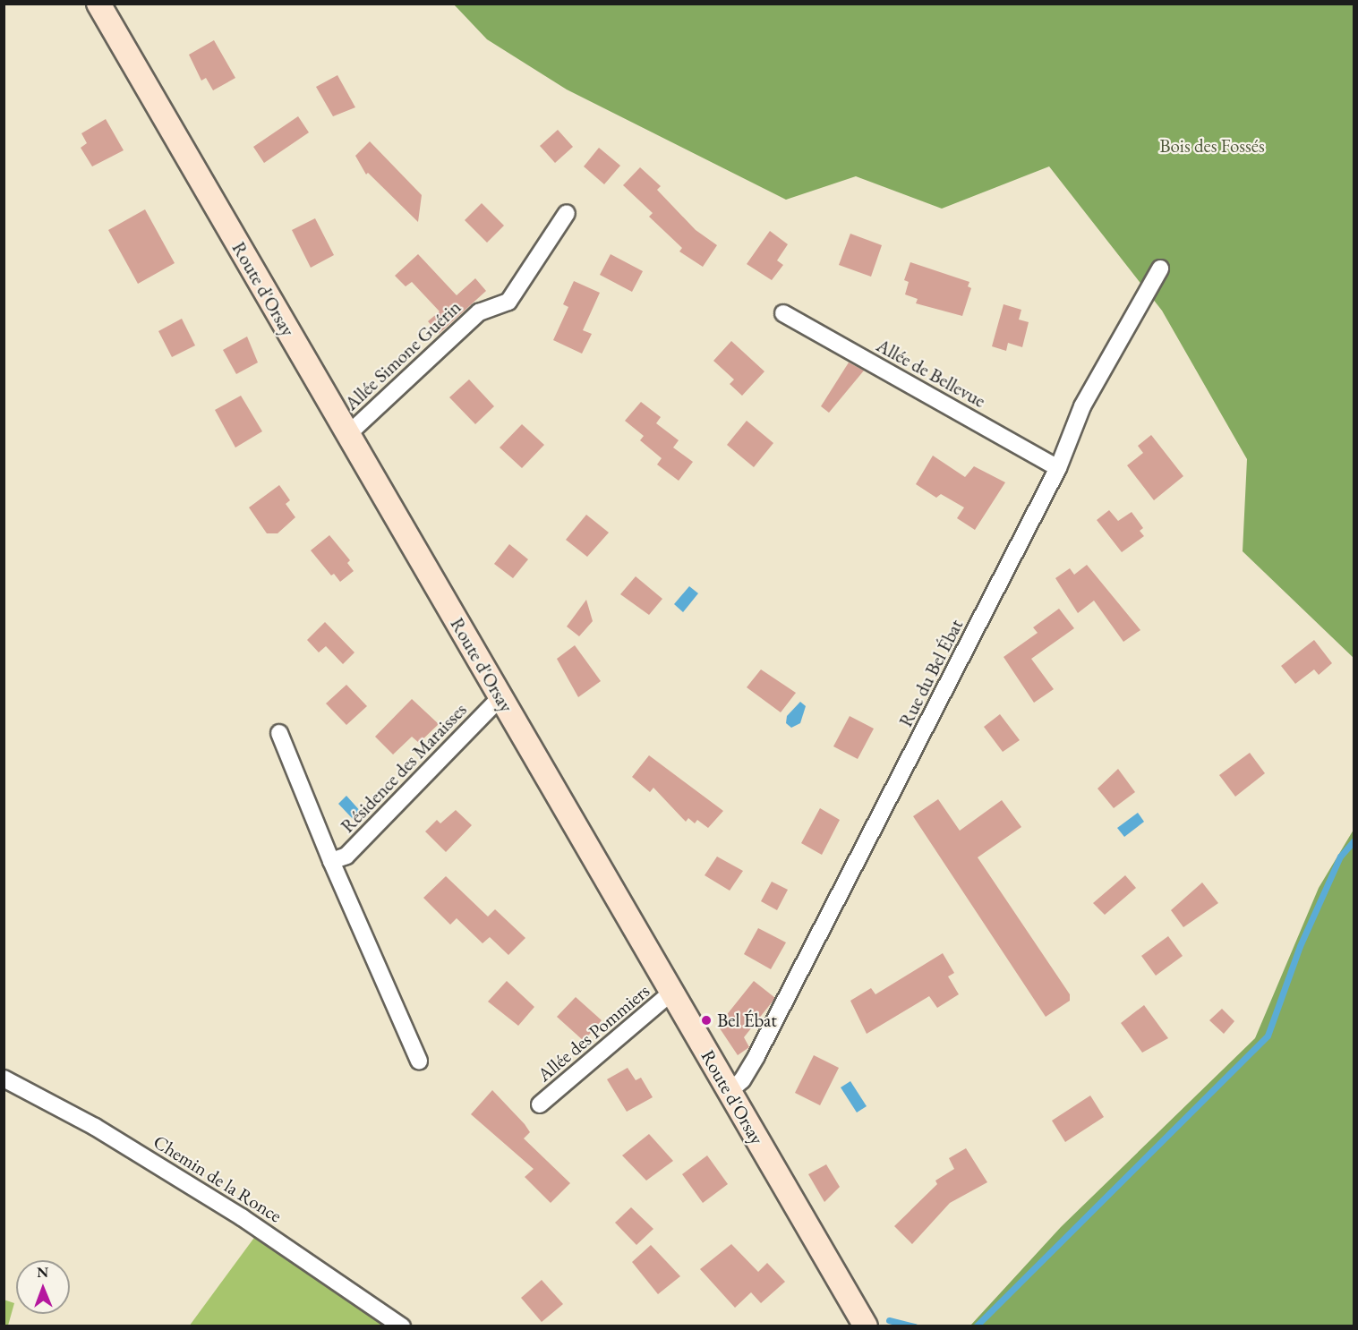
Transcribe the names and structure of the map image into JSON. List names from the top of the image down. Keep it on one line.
{"streets":{"main road":["Route d'Orsay"],"street":["Allée Simone Guérin","Allée de Bellevue","Rue du Bel Ébat","Résidence des Maraisses","Allée des Pommiers","Chemin de la Ronce"]},"crossings":[["Route d'Orsay","Allée Simone Guérin"],["Route d'Orsay","Rue du Bel Ébat"],["Route d'Orsay","Résidence des Maraisses"],["Route d'Orsay","Allée des Pommiers"],["Allée de Bellevue","Rue du Bel Ébat"]],"parks":["Bois des Fossés"],"places":["Bel Ébat"],"north":"top"}
